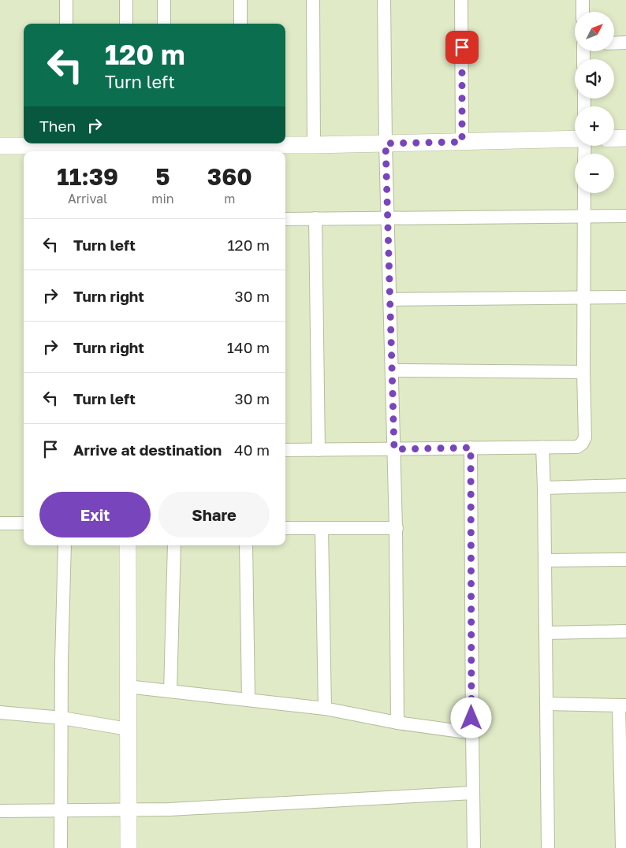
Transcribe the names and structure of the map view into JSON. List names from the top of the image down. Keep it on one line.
{"north":"top right","page":{"map_buttons":["+","−"],"turn":["120 m","Turn left"],"then":"Then","eta":["11:39","Arrival","5","min","360","m"],"list":[{"name":"Turn left","value":"120 m"},{"name":"Turn right","value":"30 m"},{"name":"Turn right","value":"140 m"},{"name":"Turn left","value":"30 m"},{"name":"Arrive at destination","value":"40 m"}],"buttons":["Exit","Share"]}}
